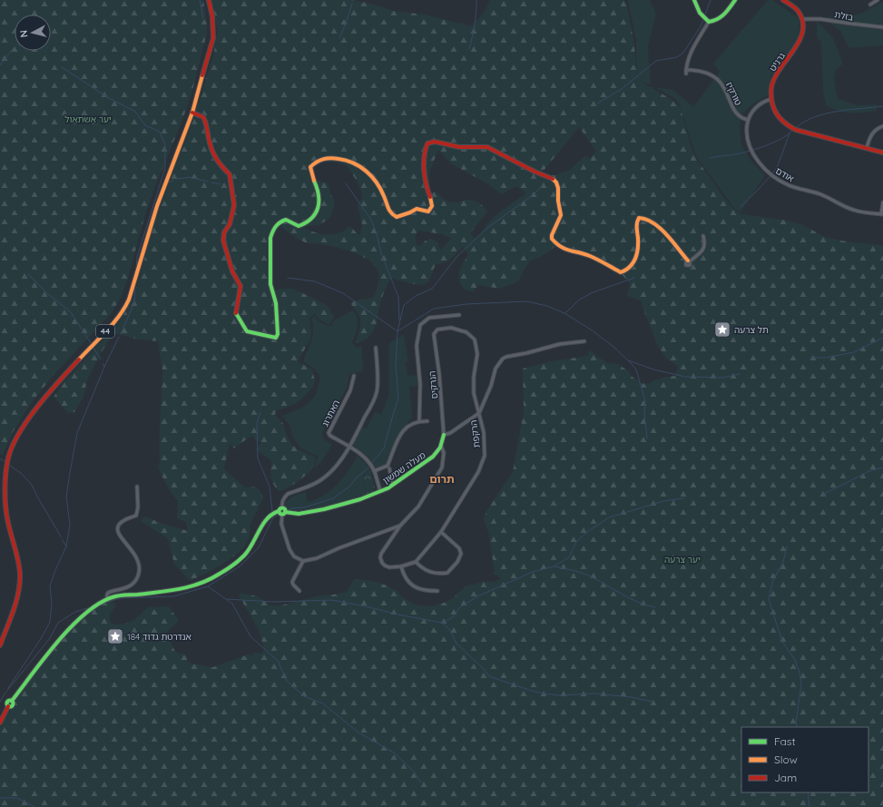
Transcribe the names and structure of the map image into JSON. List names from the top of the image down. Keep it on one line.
{"streets":{"main road":["גרניט","44","מעלה שמשון"],"street":["בזלת","טורקיז","אודם","הנרקיס","האתרוג","הרקפת"]},"crossings":[["בזלת","גרניט"],["טורקיז","אודם"],["הנרקיס","הרקפת"],["הנרקיס","מעלה שמשון"]],"districts":["תרום"],"parks":["יער אשתאול","יער צרעה"],"places":{"place":["תל צרעה","אנדרטת גדוד 184"]},"legend":["Fast","Slow","Jam"],"north":"left"}
